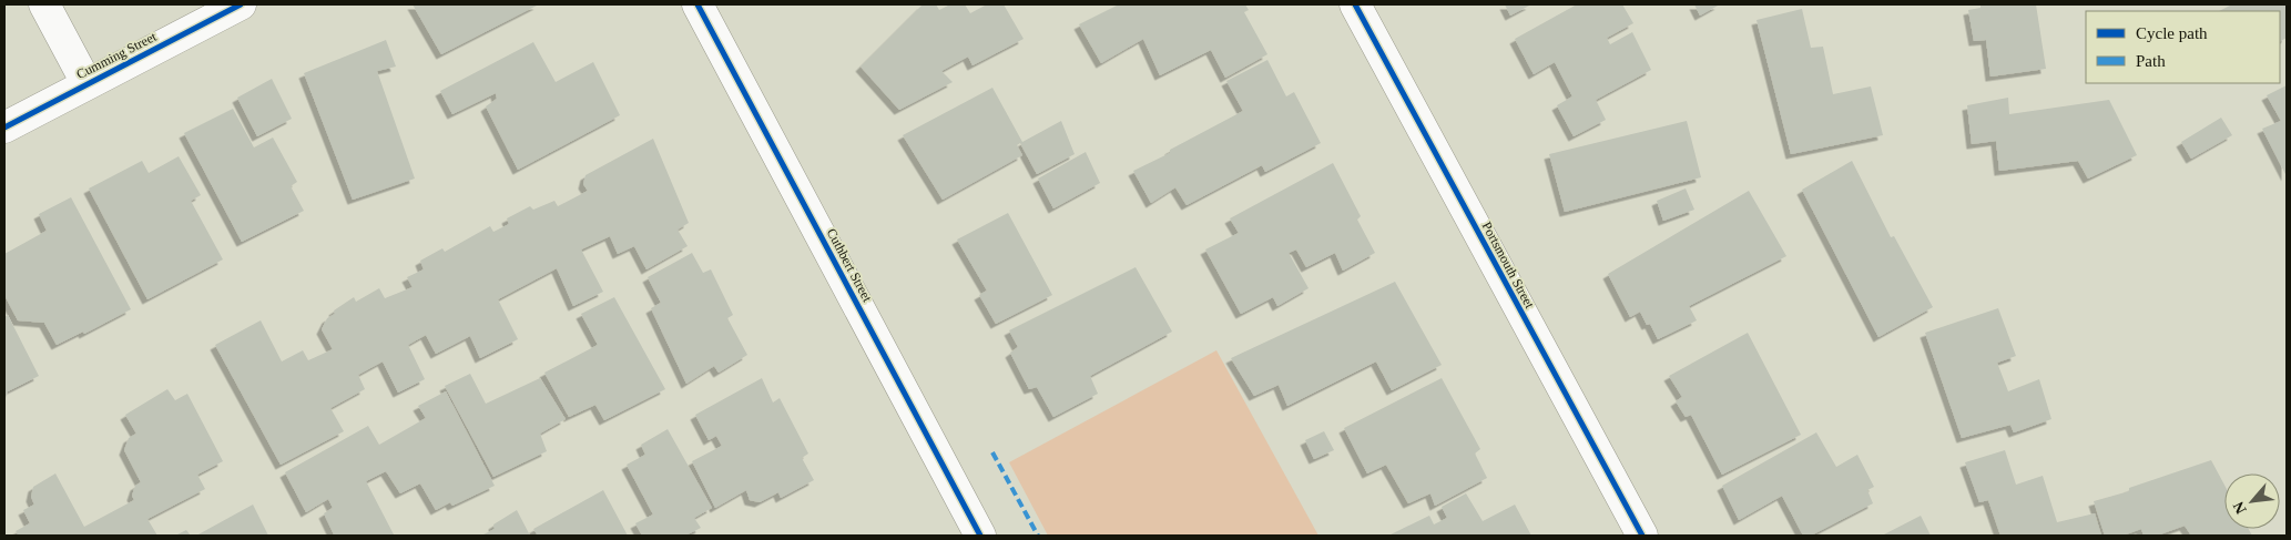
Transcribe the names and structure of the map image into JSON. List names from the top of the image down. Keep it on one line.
{"streets":{"street":["Cumming Street","Cuthbert Street","Portsmouth Street"]},"legend":["Cycle path","Path"],"north":"bottom left"}
